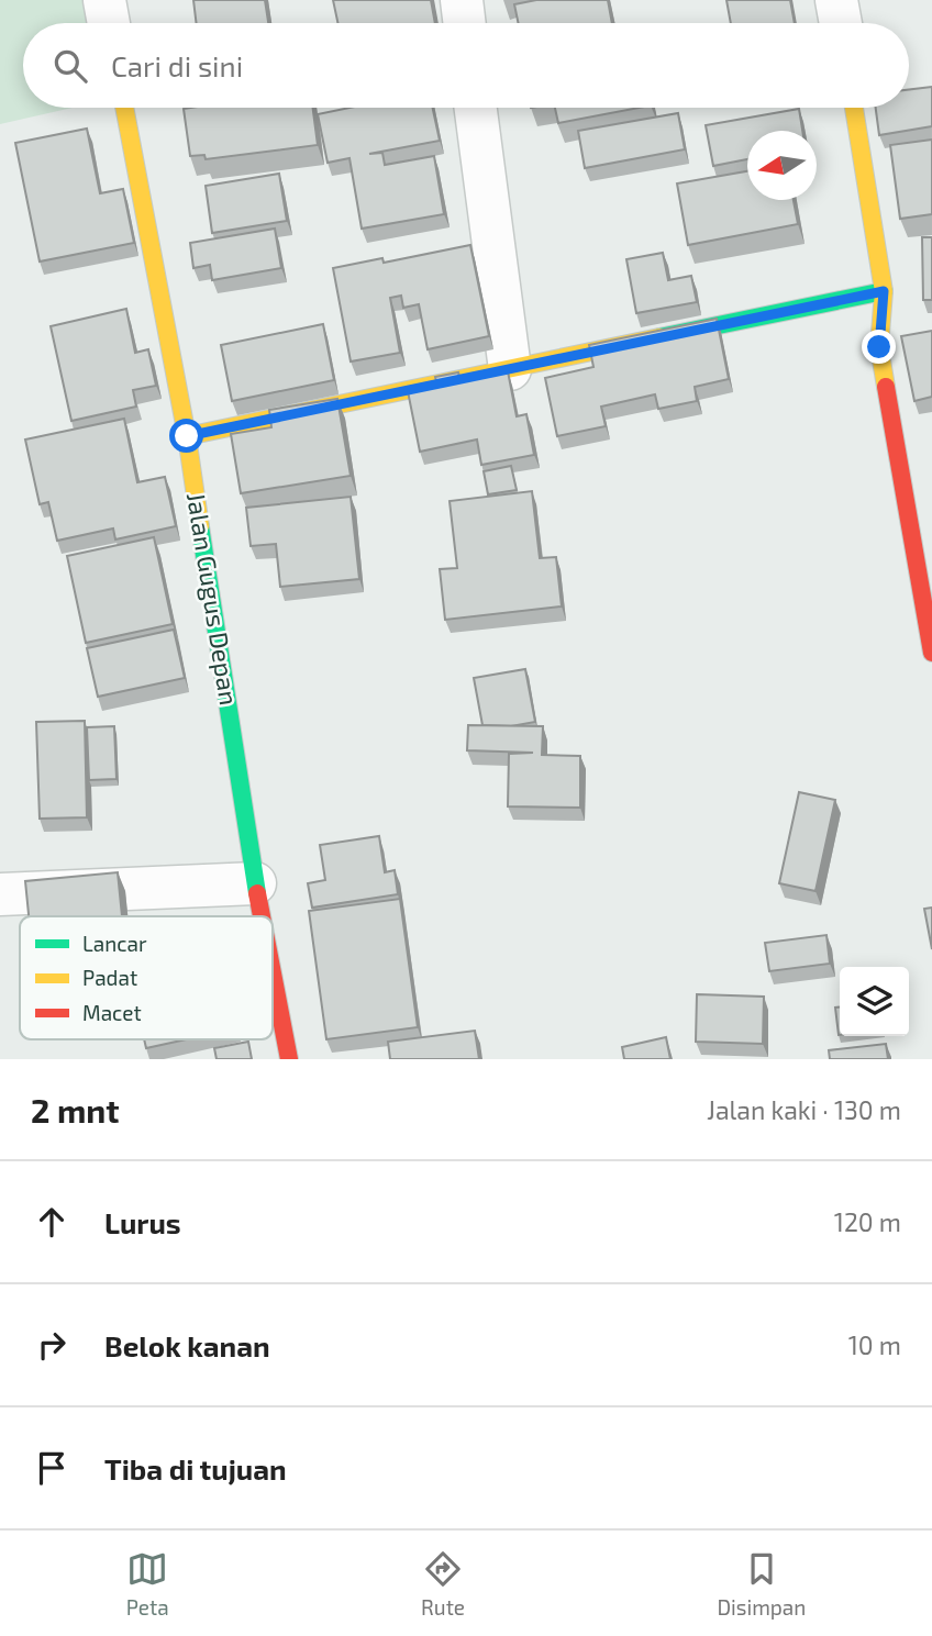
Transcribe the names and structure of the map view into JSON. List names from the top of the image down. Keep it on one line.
{"streets":{"street":["Jalan Gugus Depan"]},"legend":["Lancar","Padat","Macet"],"north":"left","page":{"search":"Cari di sini","heading":["2 mnt","Jalan kaki · 130 m"],"list":[["Lurus","120 m"],["Belok kanan","10 m"],"Tiba di tujuan"],"nav":["Peta","Rute","Disimpan"]}}
